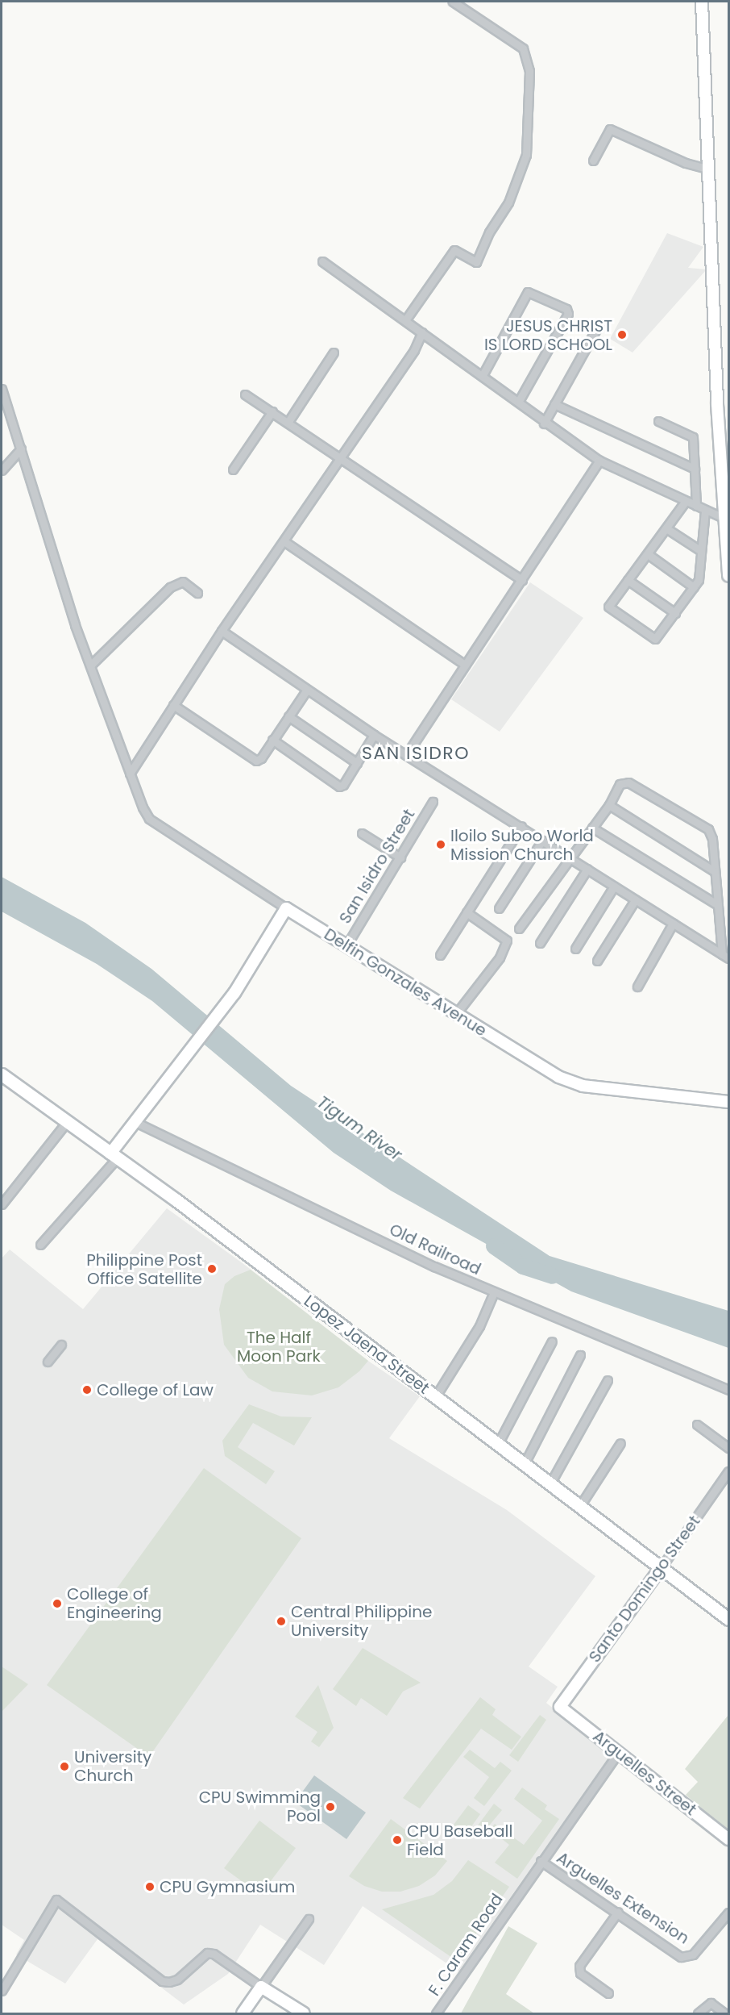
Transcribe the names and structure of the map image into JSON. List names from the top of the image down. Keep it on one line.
{"streets":{"main road":["Lopez Jaena Street"],"street":["San Isidro Street","Delfin Gonzales Avenue","Old Railroad","Santo Domingo Street","Arguelles Street","Arguelles Extension","F. Caram Road"]},"crossings":[["San Isidro Street","Delfin Gonzales Avenue"],["Lopez Jaena Street","Santo Domingo Street"],["Santo Domingo Street","Arguelles Street"],["Arguelles Street","Arguelles Extension"],["Arguelles Extension","F. Caram Road"]],"districts":["SAN ISIDRO"],"water":["Tigum River"],"parks":["The Half Moon Park"],"places":["JESUS CHRIST IS LORD SCHOOL","Iloilo Suboo World Mission Church","Philippine Post Office Satellite","College of Law","College of Engineering","Central Philippine University","University Church","CPU Swimming Pool","CPU Baseball Field","CPU Gymnasium"]}
